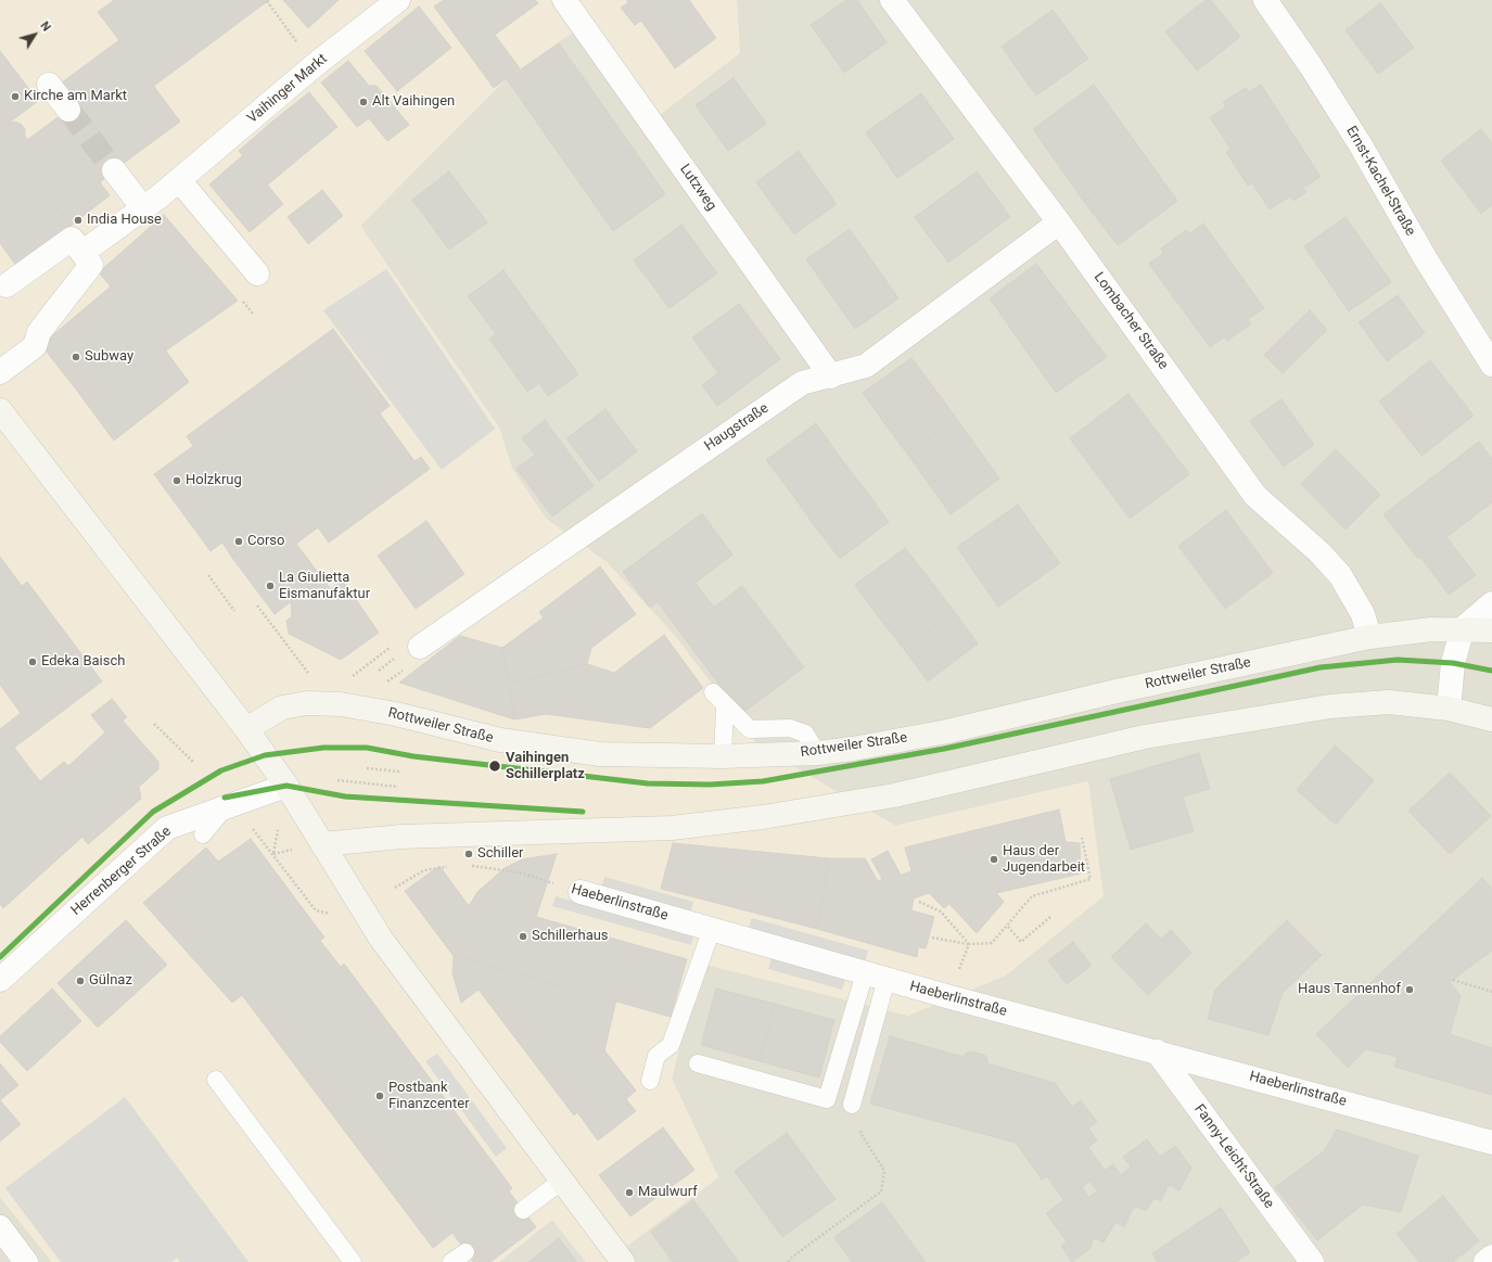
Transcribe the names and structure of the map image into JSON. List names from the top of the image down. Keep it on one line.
{"streets":{"main road":["Rottweiler Straße"],"street":["Vaihinger Markt","Ernst-Kachel-Straße","Lutzweg","Lombacher Straße","Haugstraße","Herrenberger Straße","Haeberlinstraße","Fanny-Leicht-Straße"]},"crossings":[["Lutzweg","Haugstraße"],["Lombacher Straße","Haugstraße"],["Lombacher Straße","Rottweiler Straße"],["Haeberlinstraße","Fanny-Leicht-Straße"]],"places":["Kirche am Markt","Alt Vaihingen","India House","Subway","Holzkrug","Corso","La Giulietta Eismanufaktur","Edeka Baisch","Vaihingen Schillerplatz","Schiller","Haus der Jugendarbeit","Schillerhaus","Gülnaz","Haus Tannenhof","Postbank Finanzcenter","Maulwurf"],"north":"top right"}
